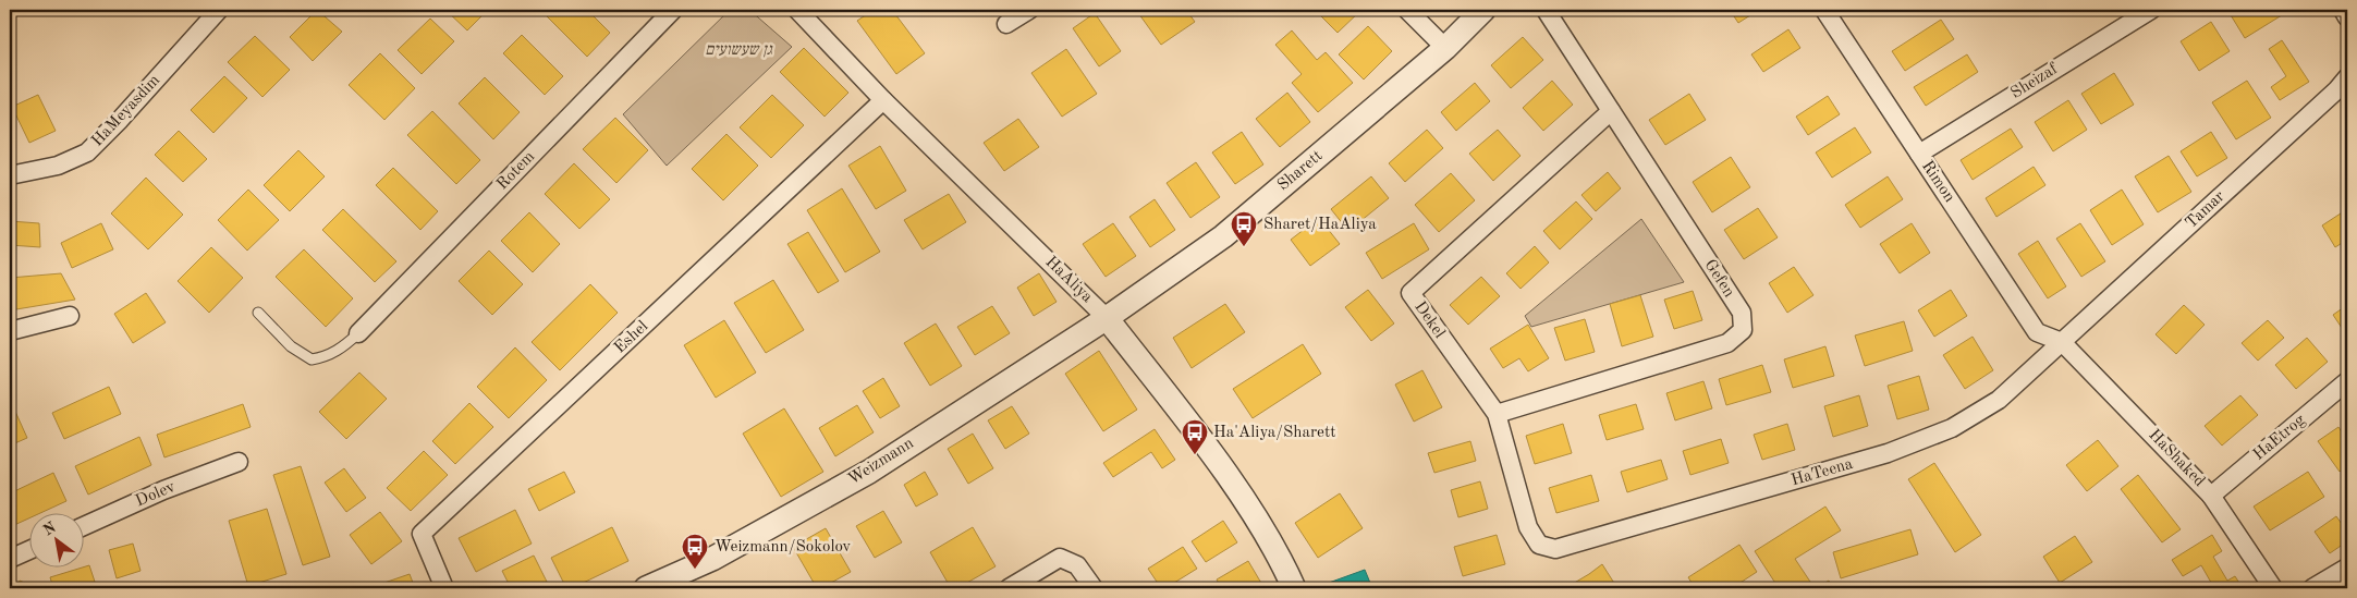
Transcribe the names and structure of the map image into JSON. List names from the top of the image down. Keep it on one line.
{"streets":{"street":["Sheizaf","HaMeyasdim","Rotem","Sharett","Rimon","Tamar","Gefen","HaAliya","Dekel","Eshel","HaEtrog","HaShaked","Weizmann","HaTeena","Dolev"]},"crossings":[["Sheizaf","Rimon"],["Sharett","HaAliya"],["Sharett","Weizmann"],["Rimon","Tamar"],["Rimon","HaShaked"],["Rimon","HaTeena"],["Tamar","HaShaked"],["Tamar","HaTeena"],["Gefen","Dekel"],["HaAliya","Eshel"],["HaAliya","Weizmann"],["Dekel","HaTeena"],["HaEtrog","HaShaked"],["HaShaked","HaTeena"]],"parks":["גן שעשועים"],"places":{"bus stop":["Sharet/HaAliya","Ha'Aliya/Sharett","Weizmann/Sokolov"]},"north":"top left"}
